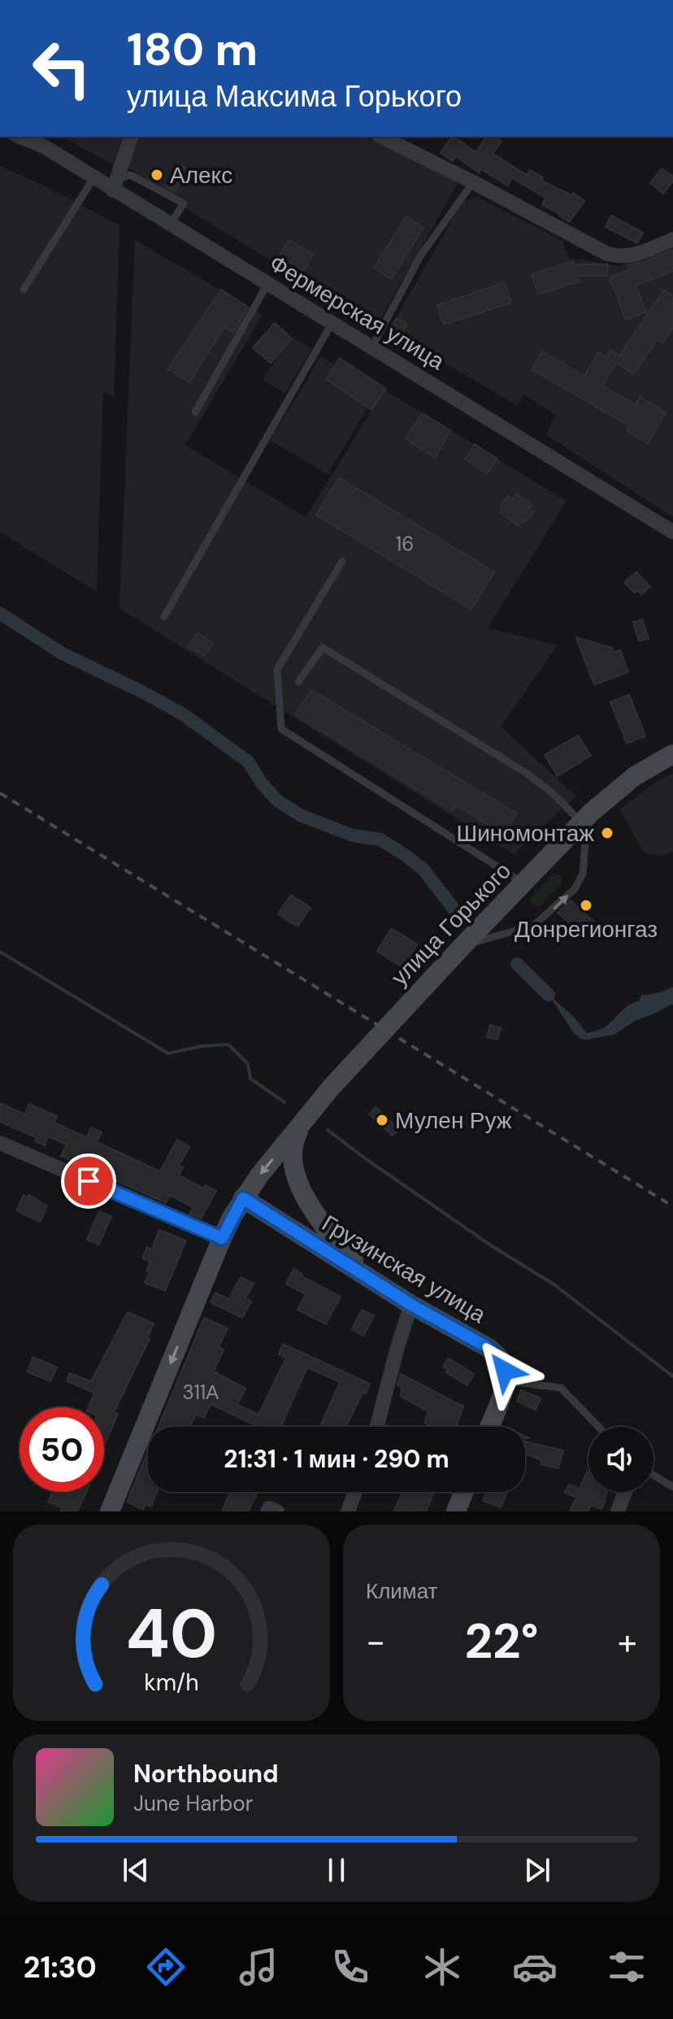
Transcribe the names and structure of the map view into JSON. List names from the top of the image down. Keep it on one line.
{"streets":{"main road":["улица Горького","Грузинская улица"],"street":["Фермерская улица"]},"places":["Алекс","Шиномонтаж","Донрегионгаз","Мулен Руж"],"house_numbers":["16","311А"],"page":{"turn":["180 m","улица Максима Горького"],"limit":"50","trip":"21:31 · 1 мин · 290 m","tile":"Климат","heat":["−","22°","+"],"song":["Northbound","June Harbor"],"tabs":"21:30","gauge":["40","km/h"]}}
